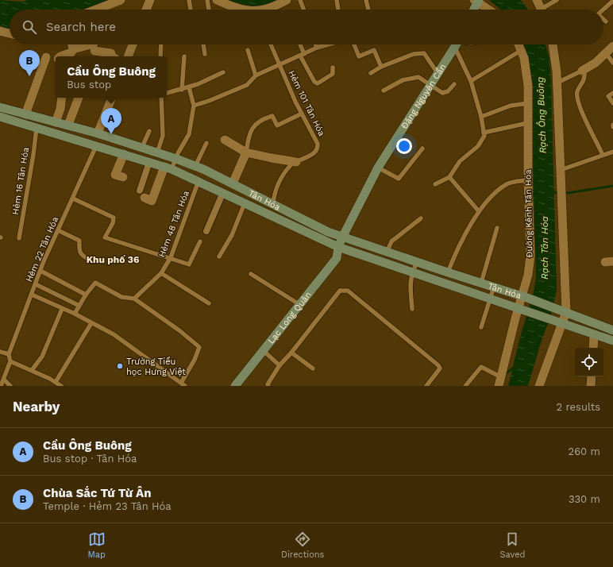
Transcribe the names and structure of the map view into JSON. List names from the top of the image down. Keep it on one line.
{"streets":{"main road":["Đặng Nguyên Cẩn","Tân Hóa","Lạc Long Quân"],"street":["Đường Kênh Tân Hóa"],"lane":["Hẻm 101 Tân Hóa","Hẻm 16 Tân Hóa","Hẻm 48 Tân Hóa","Hẻm 22 Tân Hóa"]},"crossings":[["Đặng Nguyên Cẩn","Tân Hóa"],["Đặng Nguyên Cẩn","Lạc Long Quân"],["Hẻm 101 Tân Hóa","Tân Hóa"],["Hẻm 16 Tân Hóa","Tân Hóa"],["Tân Hóa","Đường Kênh Tân Hóa"],["Tân Hóa","Hẻm 48 Tân Hóa"],["Tân Hóa","Hẻm 22 Tân Hóa"],["Tân Hóa","Lạc Long Quân"]],"districts":["Khu phố 36"],"water":["Rạch Ông Buông","Rạch Tân Hóa"],"places":["Trường Tiểu học Hưng Việt"],"page":{"search":"Search here","pins":["B","A"],"popup":["Cầu Ông Buông","Bus stop"],"heading":["Nearby","2 results"],"list":[{"mark":"A","name":"Cầu Ông Buông","note":"Bus stop · Tân Hóa","value":"260 m"},{"mark":"B","name":"Chùa Sắc Tứ Từ Ân","note":"Temple · Hẻm 23 Tân Hóa","value":"330 m"}],"nav":["Map","Directions","Saved"]}}
